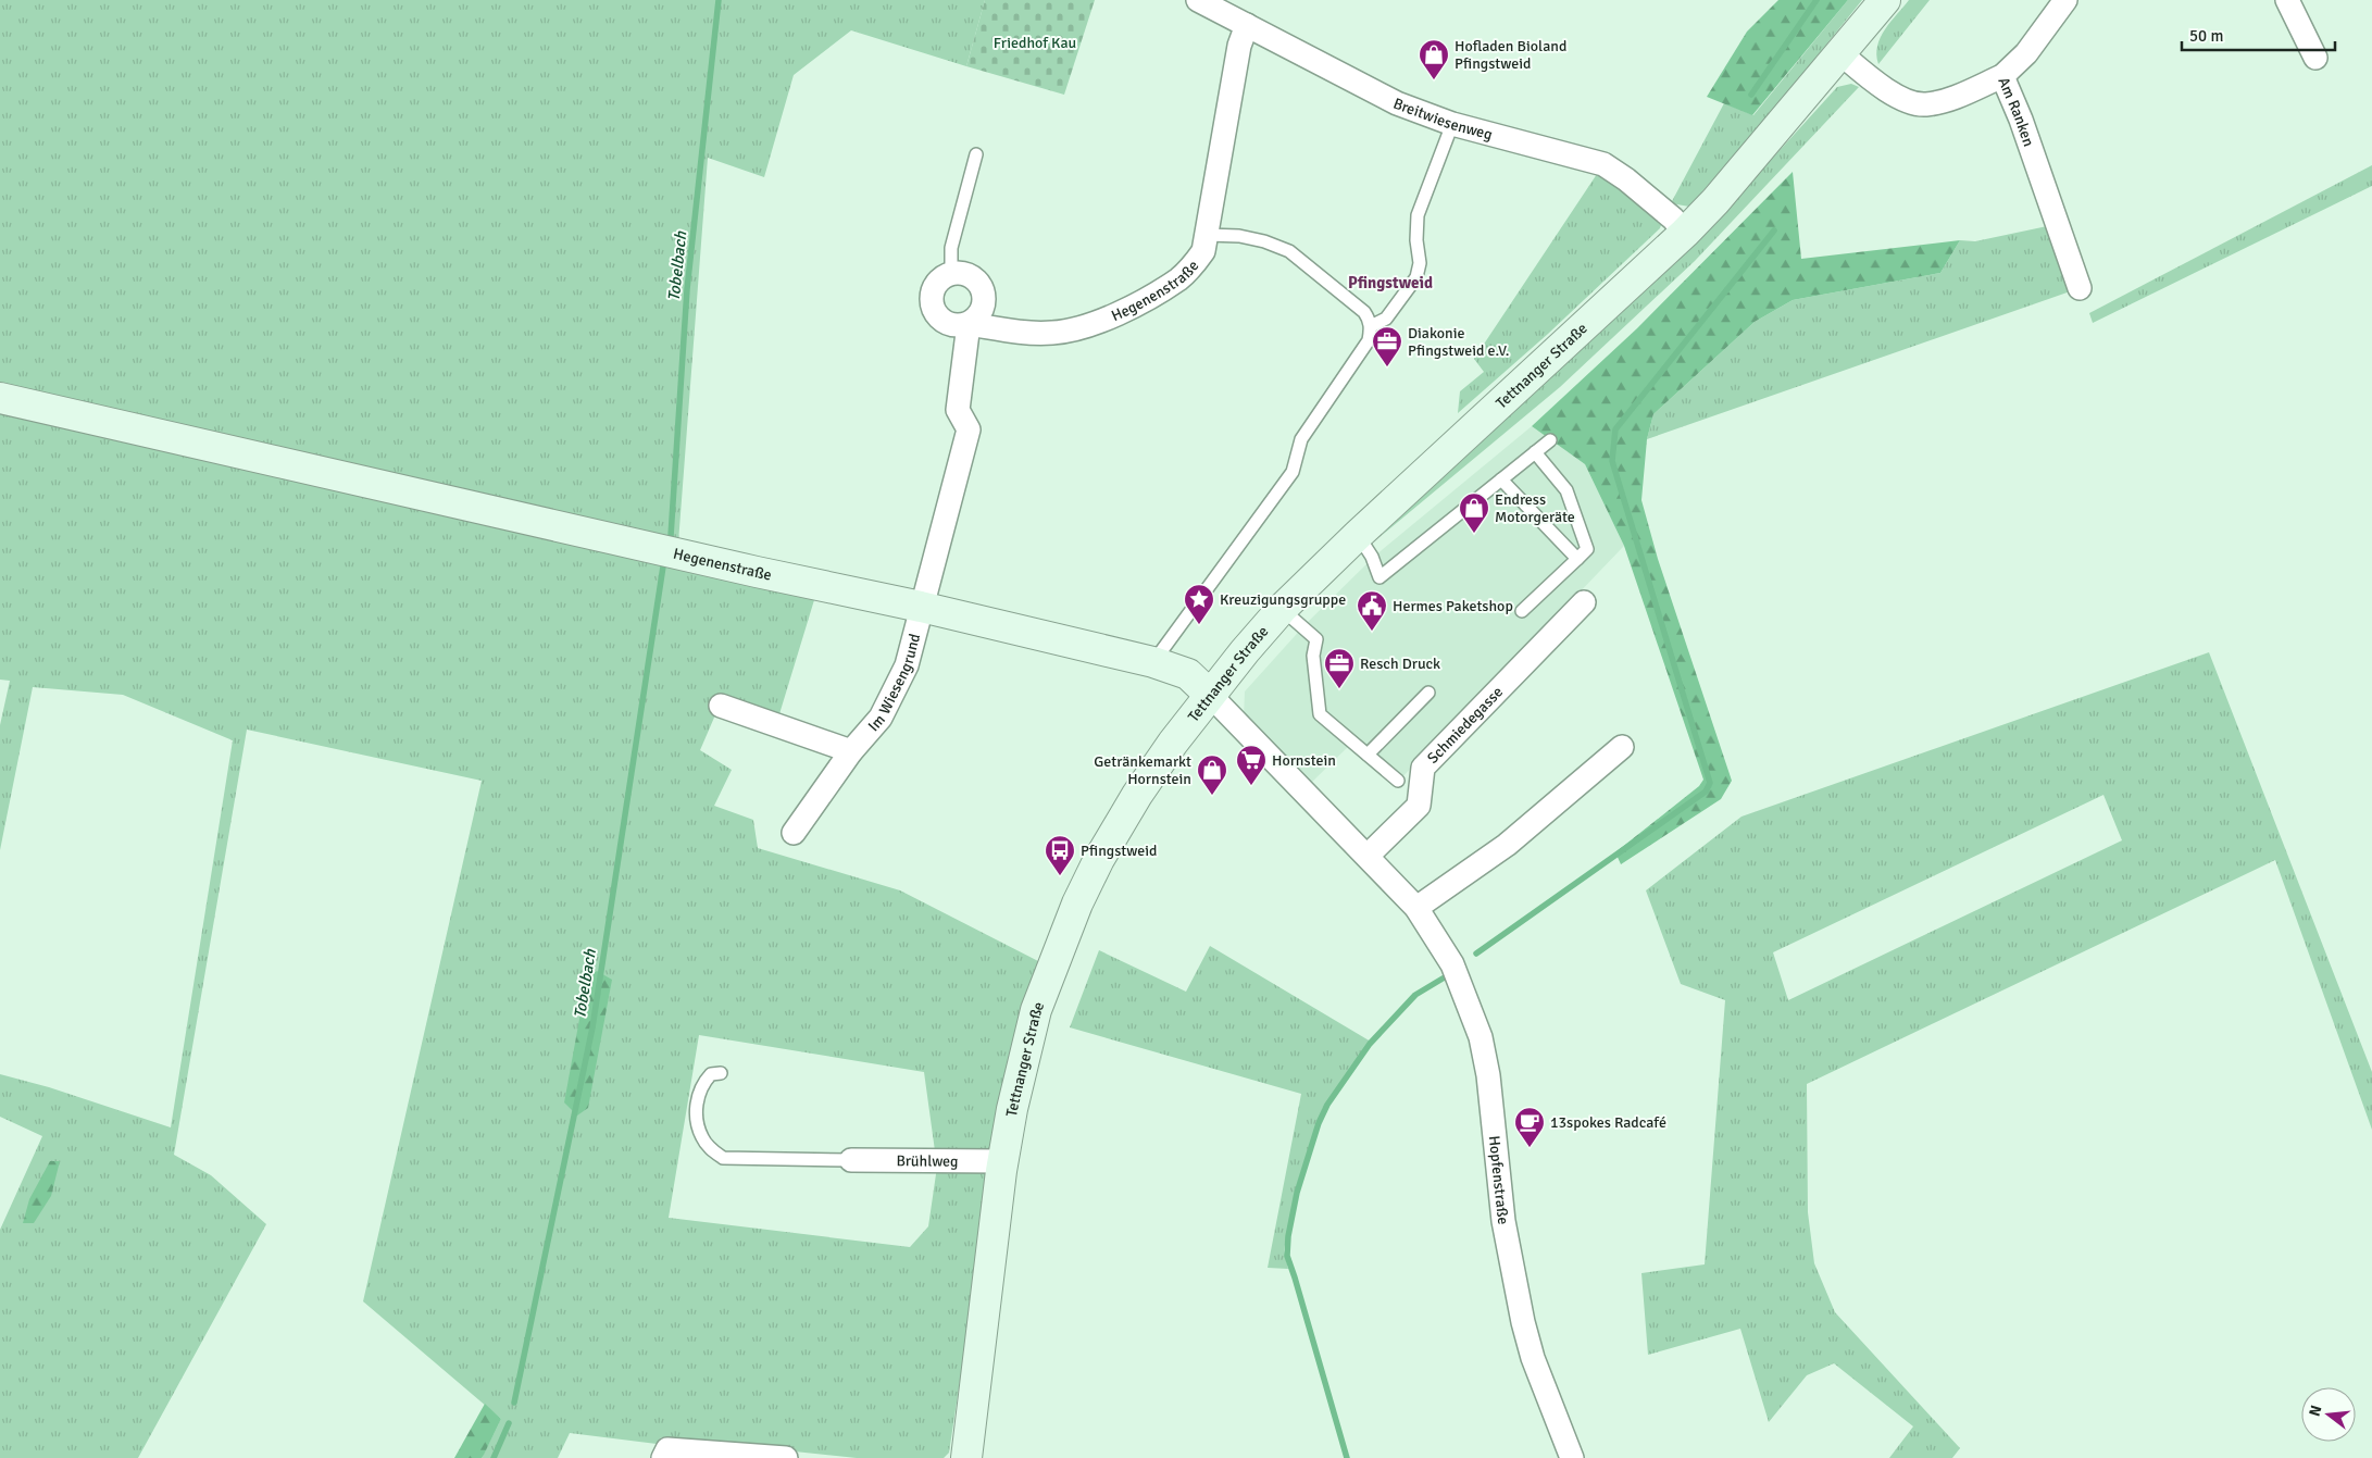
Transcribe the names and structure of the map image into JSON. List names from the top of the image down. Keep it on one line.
{"streets":{"main road":["Hegenenstraße","Tettnanger Straße"],"street":["Am Ranken","Breitwiesenweg","Im Wiesengrund","Schmiedegasse","Brühlweg","Hopfenstraße"]},"crossings":[["Am Ranken","Tettnanger Straße"],["Breitwiesenweg","Hegenenstraße"],["Breitwiesenweg","Tettnanger Straße"],["Hegenenstraße","Tettnanger Straße"],["Hegenenstraße","Im Wiesengrund"],["Hegenenstraße","Hopfenstraße"],["Tettnanger Straße","Brühlweg"],["Tettnanger Straße","Hopfenstraße"],["Schmiedegasse","Hopfenstraße"]],"districts":["Pfingstweid"],"water":["Tobelbach"],"parks":["Friedhof Kau"],"places":{"shop":["Hofladen Bioland Pfingstweid","Endress Motorgeräte","Getränkemarkt Hornstein"],"office":["Diakonie Pfingstweid e.V.","Resch Druck"],"place":["Kreuzigungsgruppe"],"public building":["Hermes Paketshop"],"supermarket":["Hornstein"],"bus stop":["Pfingstweid"],"cafe":["13spokes Radcafé"]},"scale_bar":"50 m","north":"left"}
